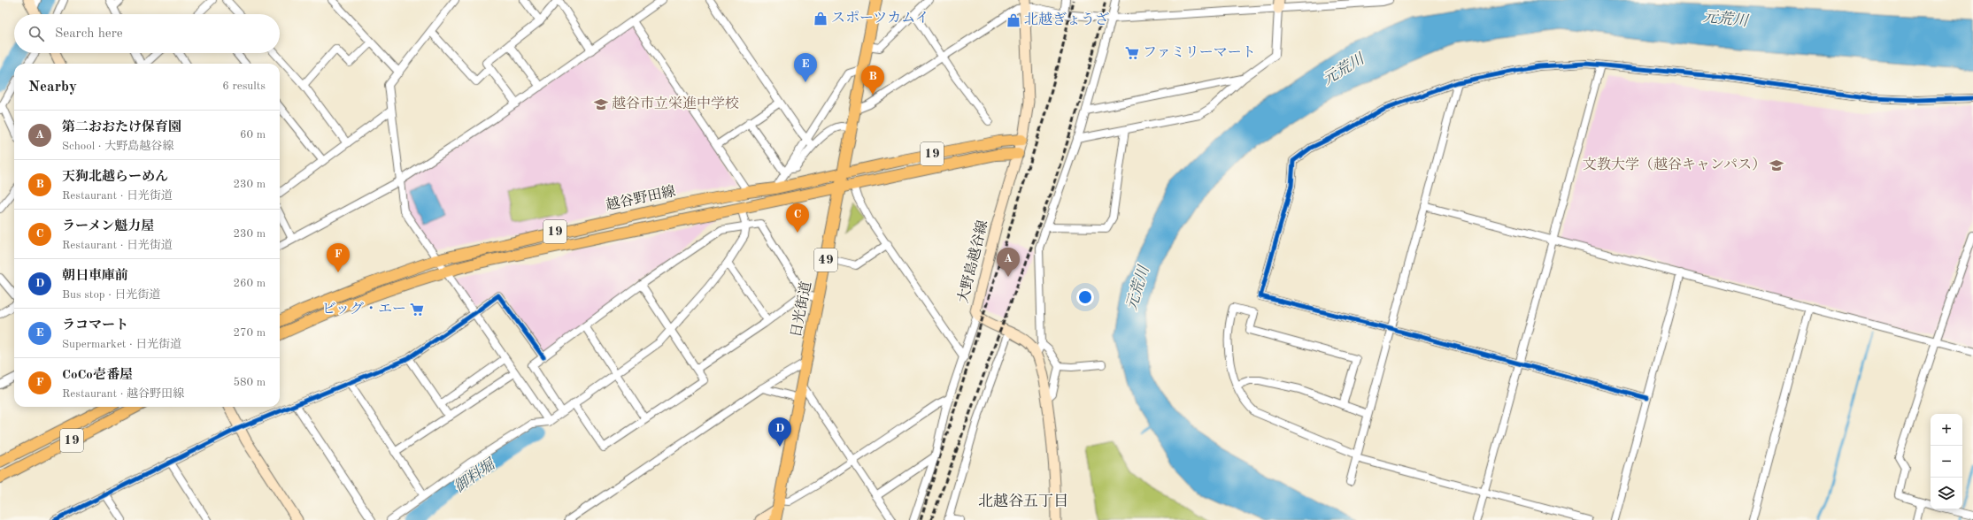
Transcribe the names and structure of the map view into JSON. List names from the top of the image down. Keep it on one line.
{"streets":{"main road":["19","越谷野田線","49","大野島越谷線","日光街道"]},"crossings":[["越谷野田線","大野島越谷線"],["越谷野田線","日光街道"]],"districts":["北越谷五丁目"],"water":["元荒川","御料堀"],"places":{"shop":["スポーツカムイ","北越ぎょうざ"],"supermarket":["ファミリーマート","ビッグ・エー"],"school or university":["越谷市立栄進中学校","文教大学（越谷キャンパス）"]},"page":{"search":"Search here","pins":["E","B","C","F","A","D"],"heading":["Nearby","6 results"],"list":[{"mark":"A","name":"第二おおたけ保育園","note":"School · 大野島越谷線","value":"60 m"},{"mark":"B","name":"天狗北越らーめん","note":"Restaurant · 日光街道","value":"230 m"},{"mark":"C","name":"ラーメン魁力屋","note":"Restaurant · 日光街道","value":"230 m"},{"mark":"D","name":"朝日車庫前","note":"Bus stop · 日光街道","value":"260 m"},{"mark":"E","name":"ラコマート","note":"Supermarket · 日光街道","value":"270 m"},{"mark":"F","name":"CoCo壱番屋","note":"Restaurant · 越谷野田線","value":"580 m"}],"map_buttons":["+","−"]}}
